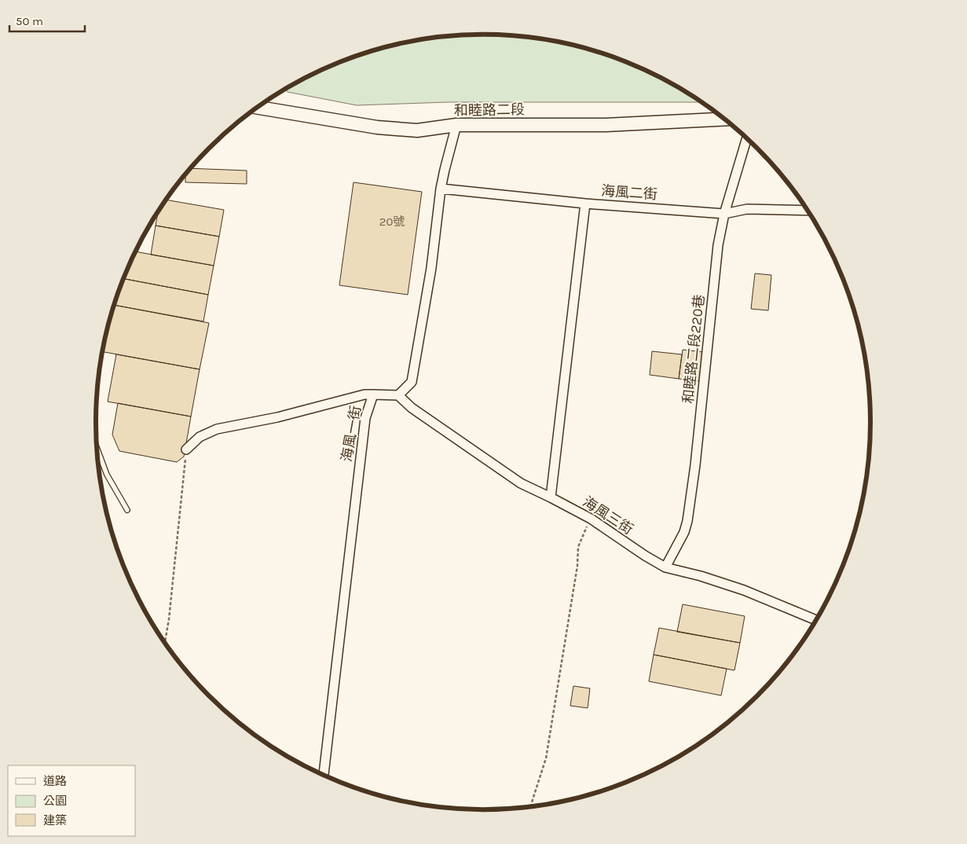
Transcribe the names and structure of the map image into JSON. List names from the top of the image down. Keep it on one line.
{"streets":{"street":["和睦路二段","海風二街","和睦路二段220巷","海風一街","海風三街"]},"crossings":[["海風二街","和睦路二段220巷"],["和睦路二段220巷","海風三街"],["海風一街","海風三街"]],"house_numbers":["20號"],"legend":["道路","公園","建築"],"scale_bar":"50 m"}
